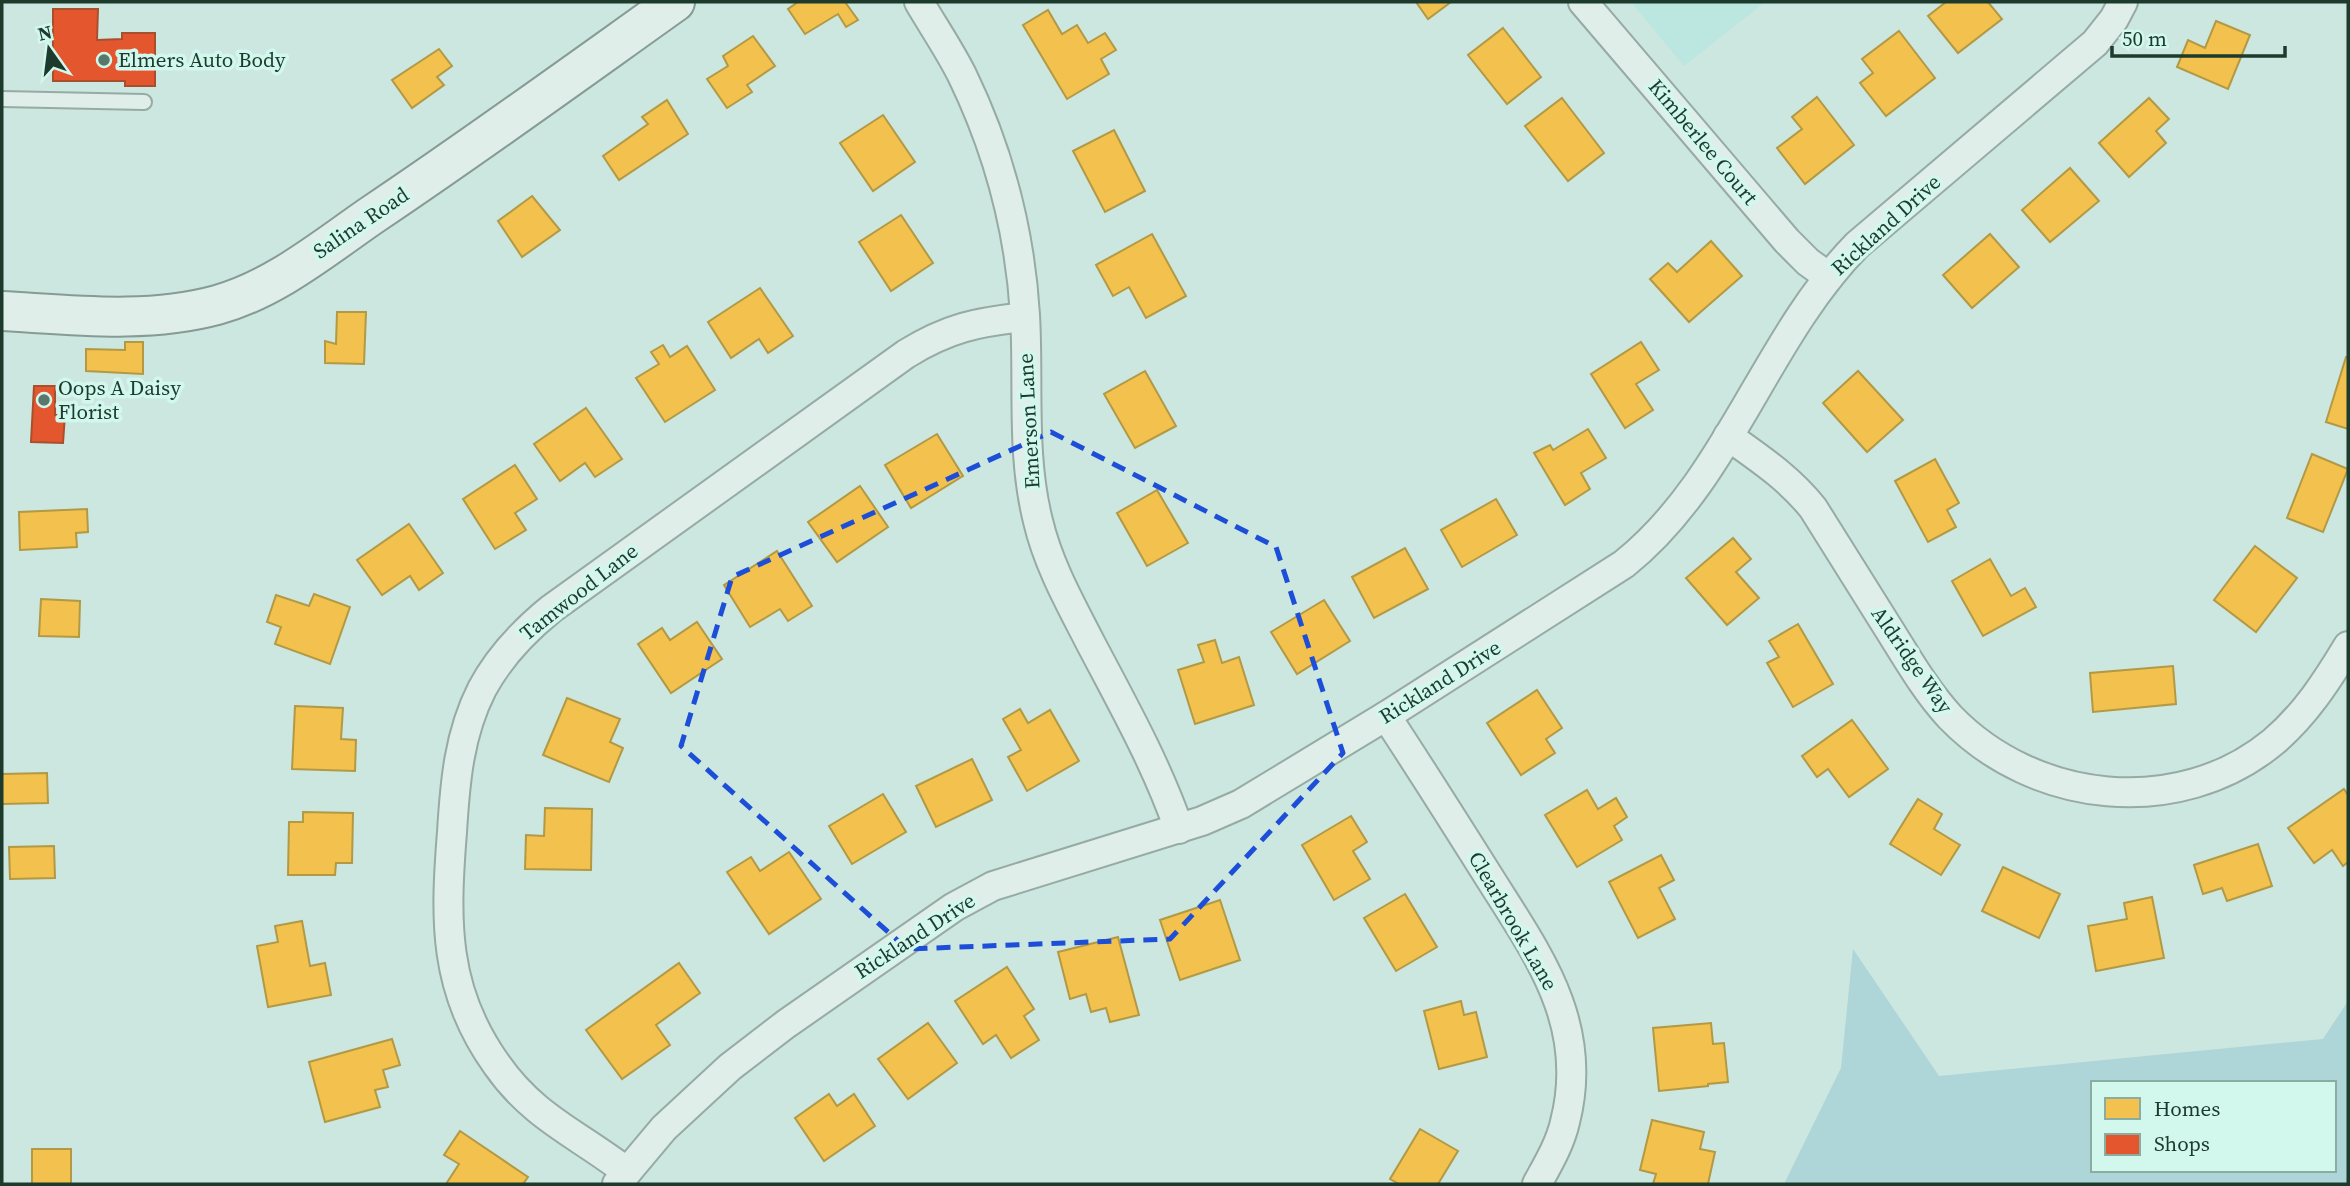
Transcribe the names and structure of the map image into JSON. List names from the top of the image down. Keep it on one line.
{"streets":{"street":["Kimberlee Court","Salina Road","Rickland Drive","Emerson Lane","Tamwood Lane","Aldridge Way","Clearbrook Lane"]},"crossings":[["Kimberlee Court","Rickland Drive"],["Rickland Drive","Emerson Lane"],["Rickland Drive","Tamwood Lane"],["Rickland Drive","Aldridge Way"],["Rickland Drive","Clearbrook Lane"],["Emerson Lane","Tamwood Lane"]],"places":["Elmers Auto Body","Oops A Daisy Florist"],"legend":["Homes","Shops"],"scale_bar":"50 m","north":"top"}
